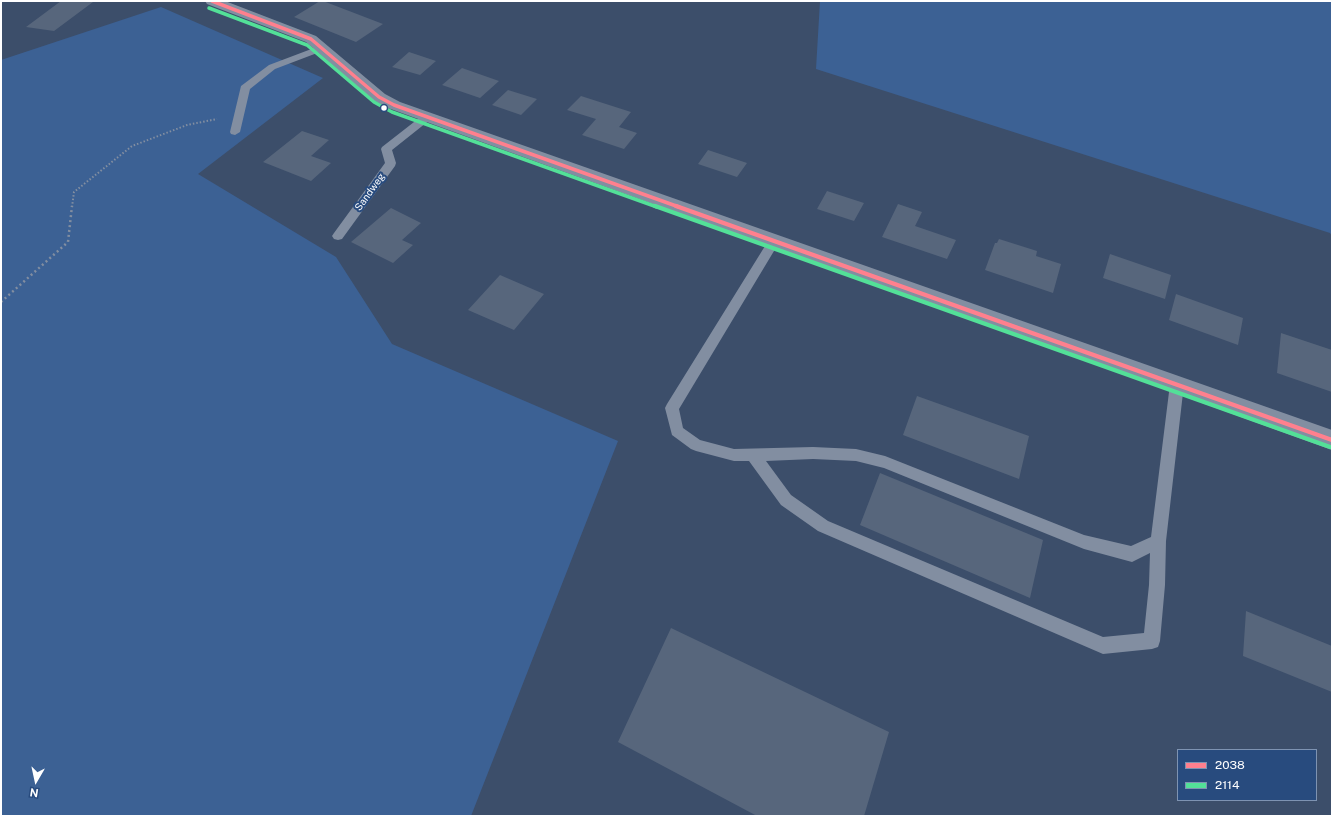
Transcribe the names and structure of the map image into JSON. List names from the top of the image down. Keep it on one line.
{"streets":{"lane":["Sandweg"]},"lines":["transit line 2038","transit line 2114"],"legend":["2038","2114"],"north":"bottom"}
